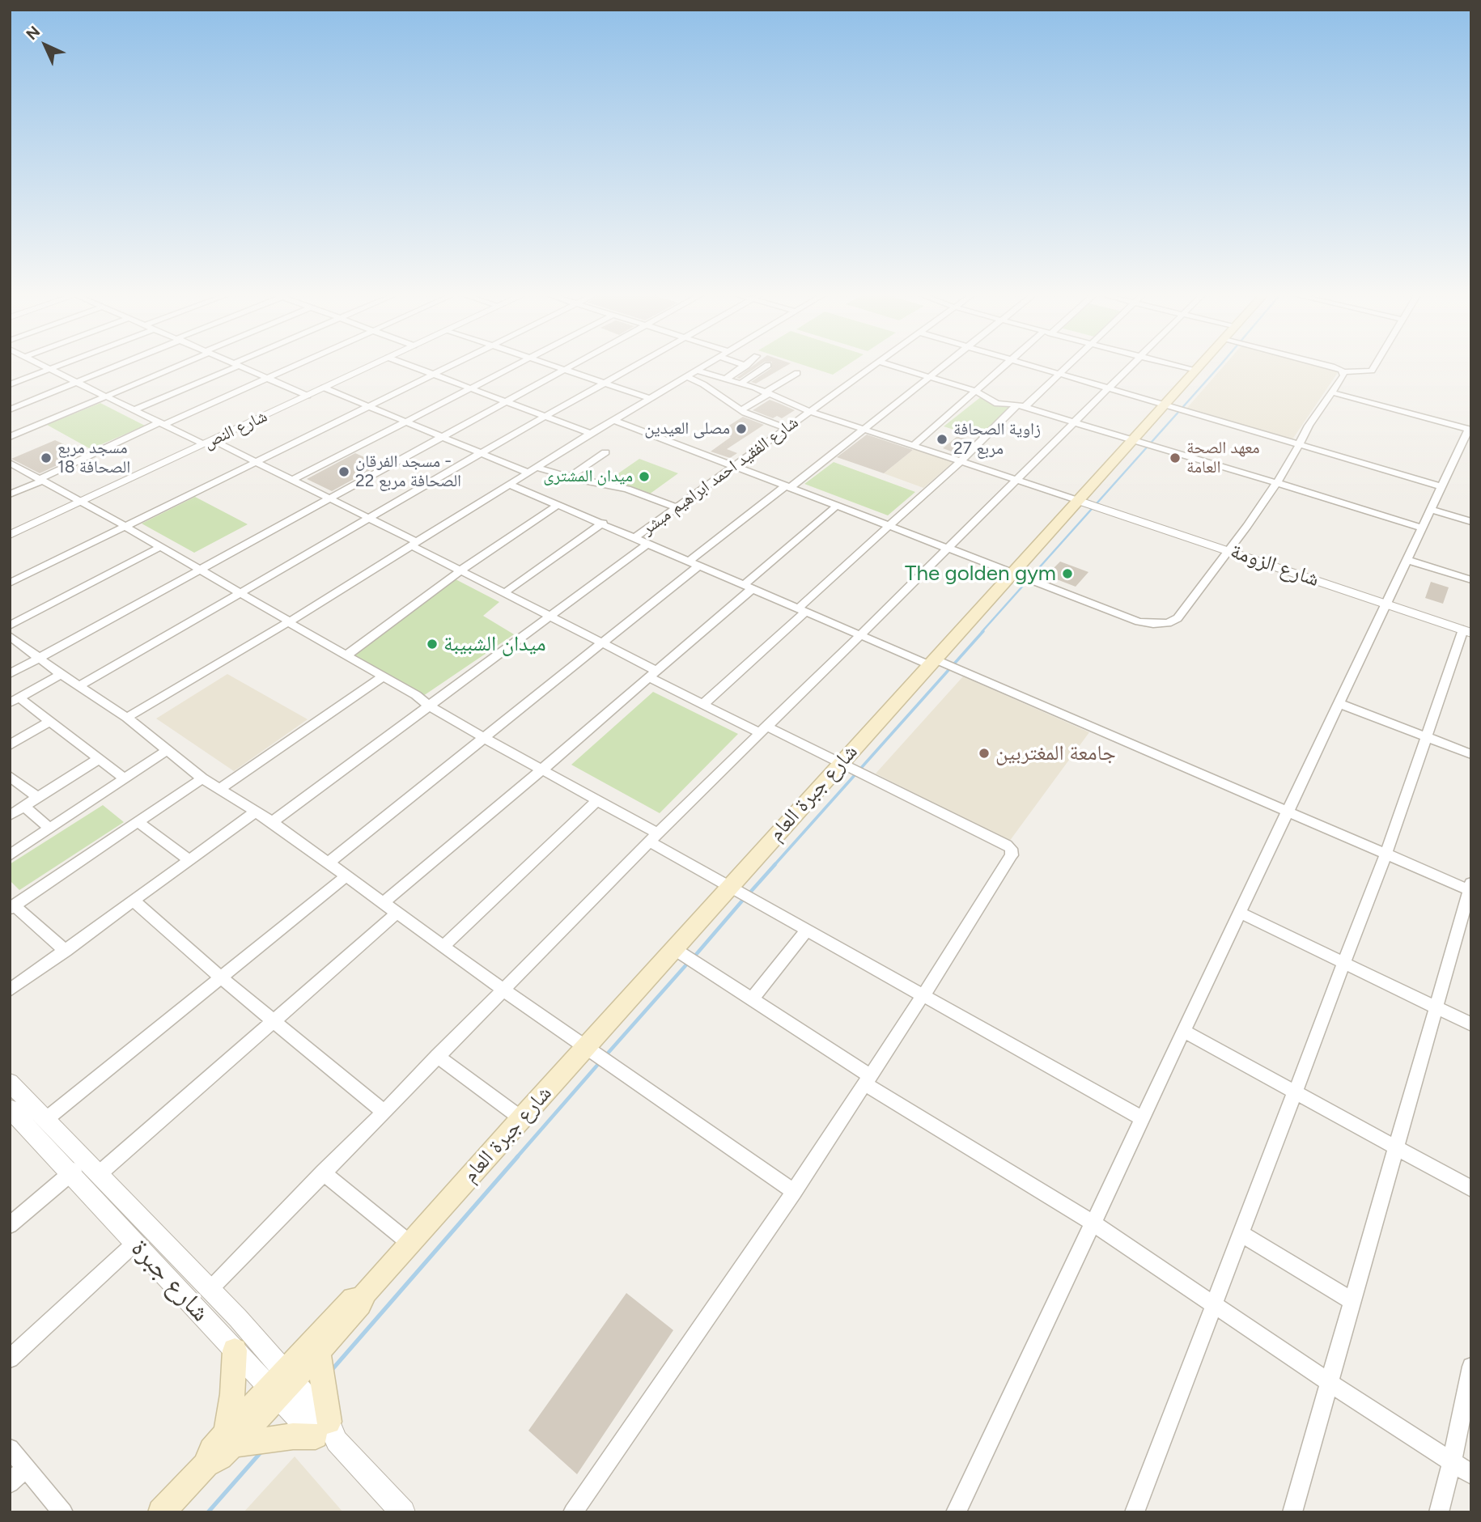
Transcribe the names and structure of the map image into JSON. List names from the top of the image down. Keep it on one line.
{"streets":{"main road":["شارع جبرة العام"],"street":["شارع النص","شارع الفقيد احمد ابراهيم مبشر","شارع الزومة","شارع جبرة"]},"crossings":[["شارع الزومة","شارع جبرة العام"]],"places":["مصلى العيدين","زاوية الصحافة مربع 27","مسجد مربع 18 الصحافة","معهد الصحة العامة","مسجد الفرقان - الصحافة مربع 22","ميدان المشترى","The golden gym","ميدان الشبيبة","جامعة المغتربين"],"north":"top left"}
